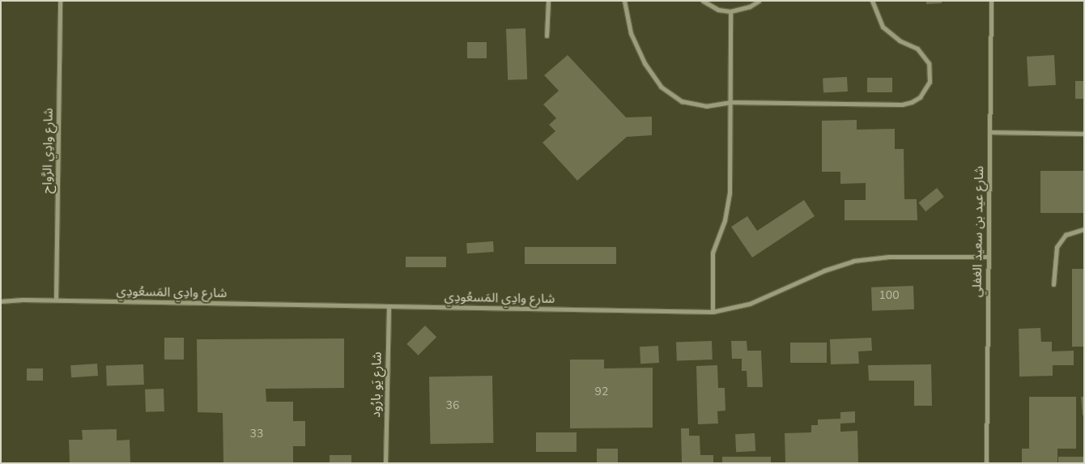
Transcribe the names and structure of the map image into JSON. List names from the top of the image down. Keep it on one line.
{"streets":{"street":["شارع وادِي الرَّواح","شارع عيد بن سعيد الغفلي","شارع وادِي المَسعُودِي","شارع يَو بارُود"]},"crossings":[["شارع وادِي الرَّواح","شارع وادِي المَسعُودِي"],["شارع عيد بن سعيد الغفلي","شارع وادِي المَسعُودِي"],["شارع وادِي المَسعُودِي","شارع يَو بارُود"]],"house_numbers":["100","92","36","33"]}
